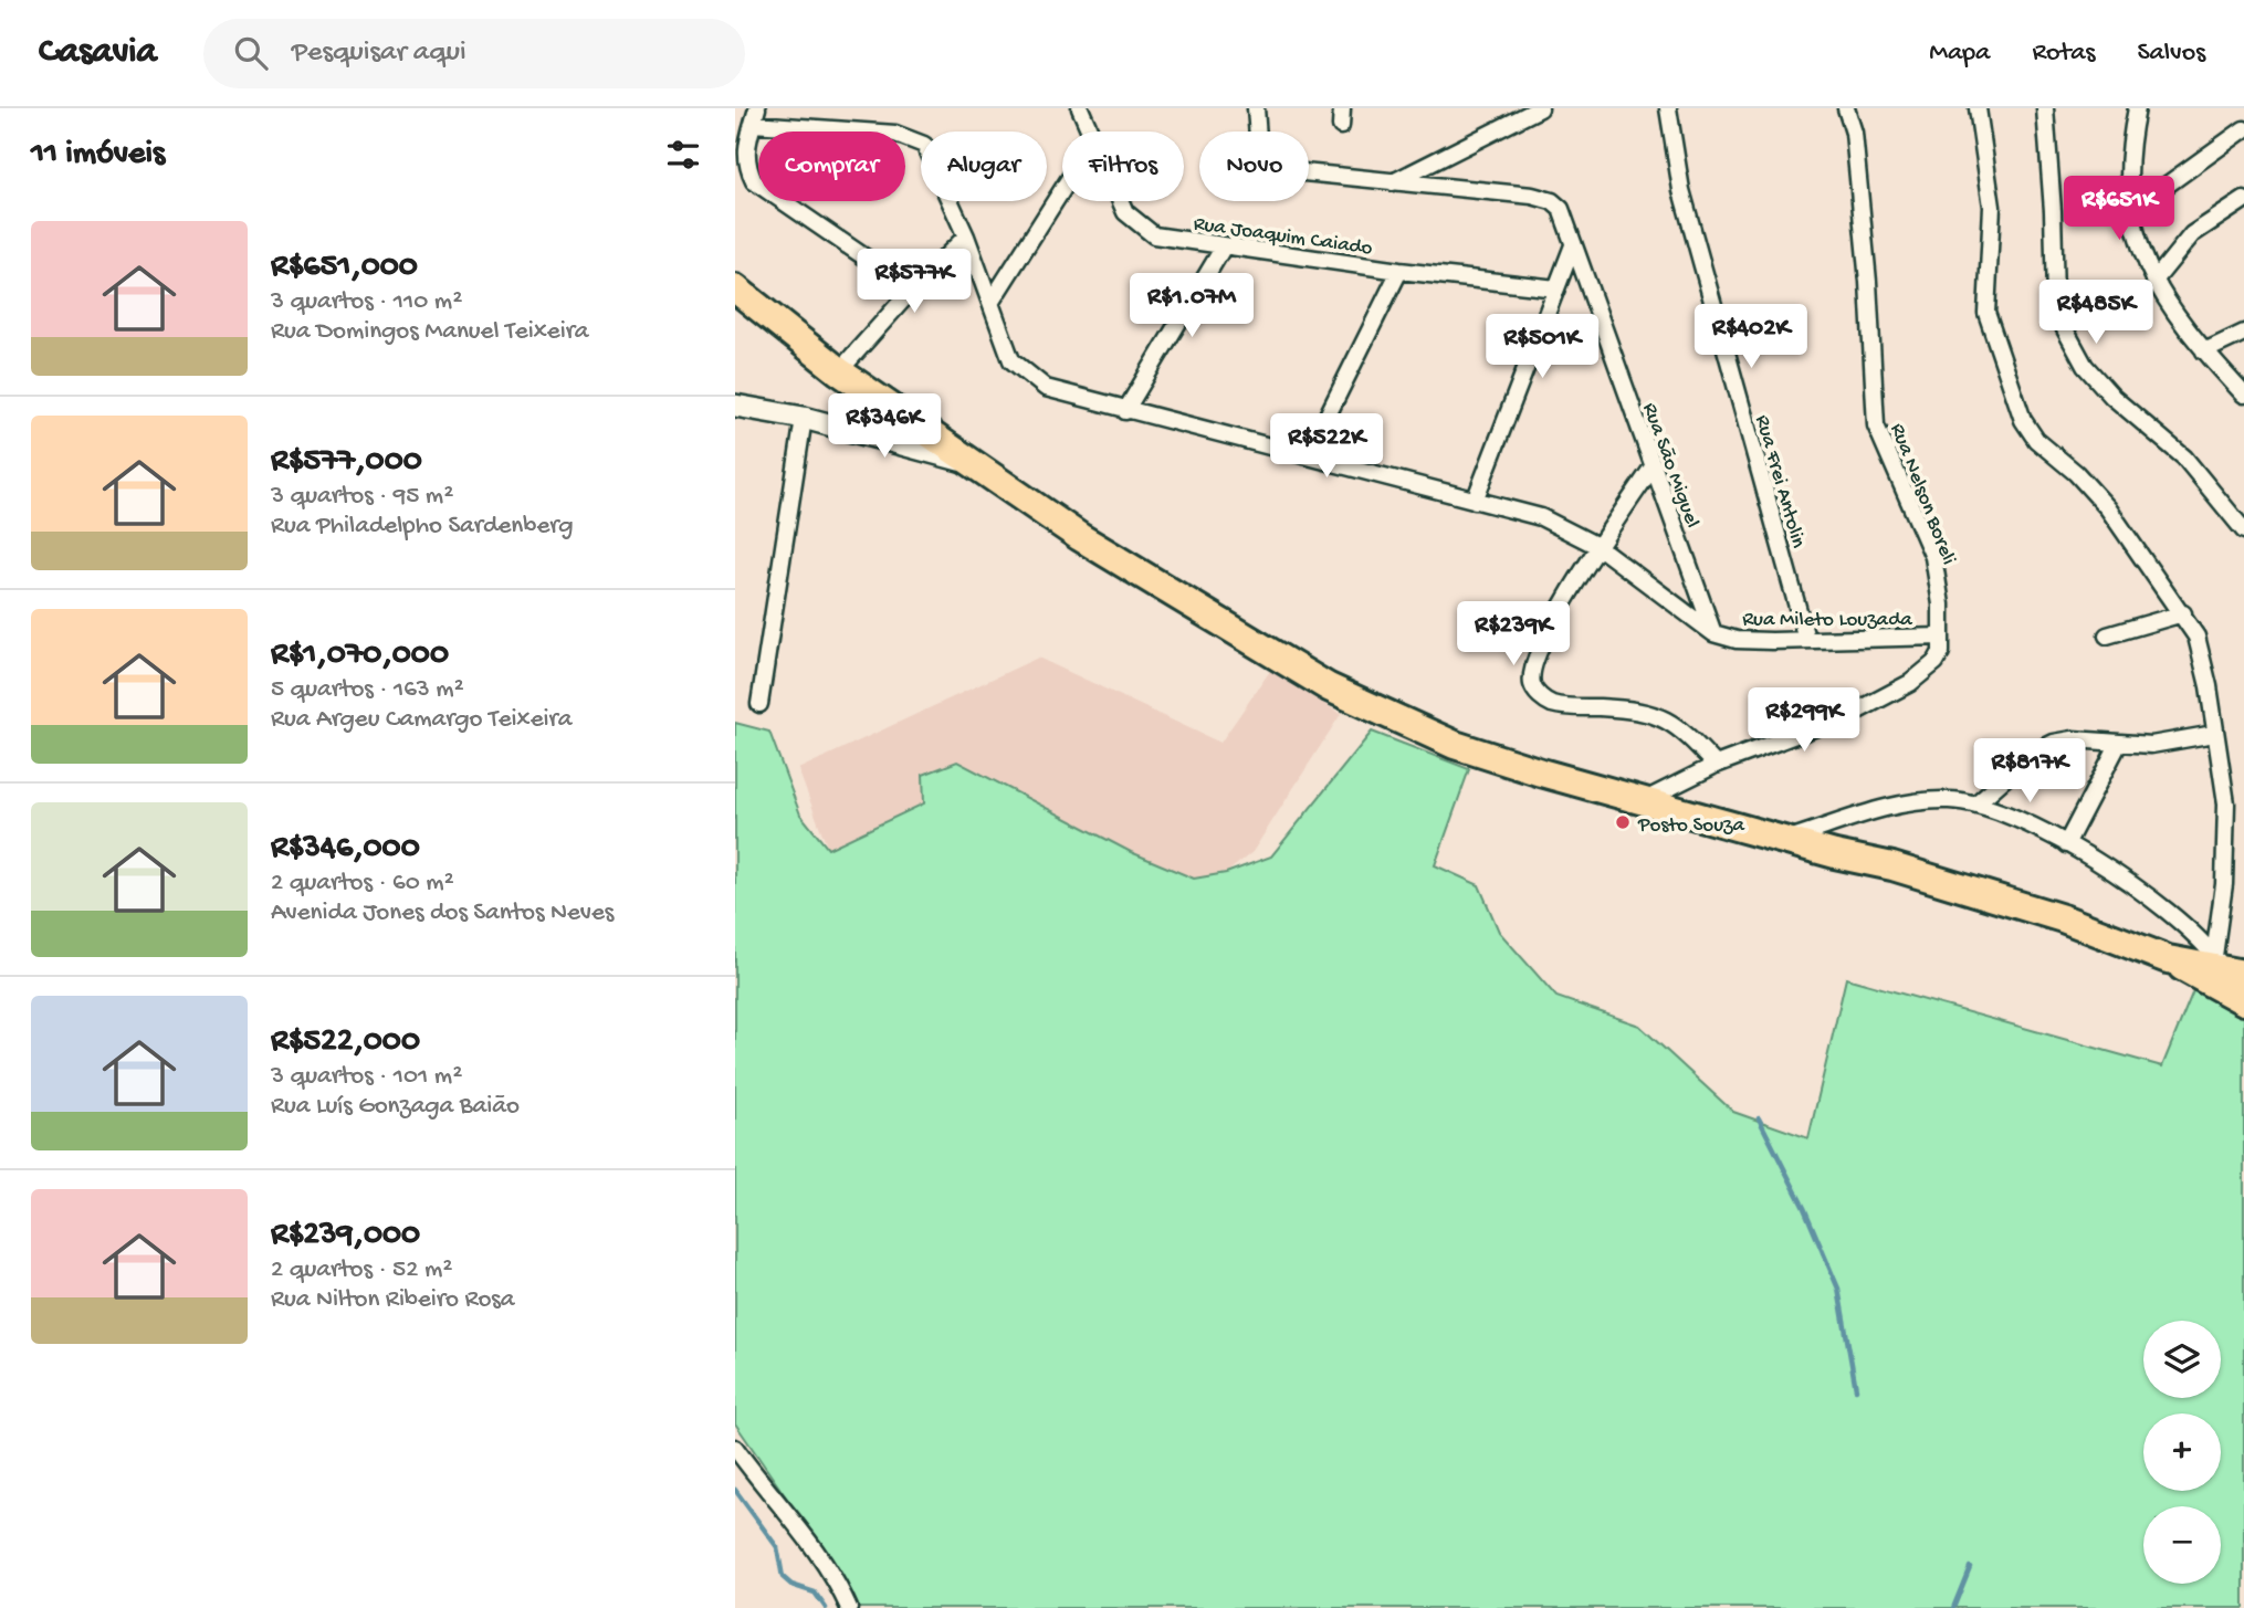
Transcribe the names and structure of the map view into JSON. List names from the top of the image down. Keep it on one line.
{"streets":{"street":["Rua Joaquim Caiado","Rua São Miguel","Rua Frei Antolin","Rua Nelson Boreli","Rua Mileto Louzada"]},"crossings":[["Rua São Miguel","Rua Mileto Louzada"],["Rua Frei Antolin","Rua Mileto Louzada"],["Rua Nelson Boreli","Rua Mileto Louzada"]],"places":["Posto Souza"],"page":{"header":"Casavia","search":"Pesquisar aqui","nav":["Mapa","Rotas","Salvos"],"heading":"11 imóveis","chip":["Comprar","Alugar","Filtros","Novo"],"price":["R$651K","R$577K","R$1.07M","R$485K","R$402K","R$501K","R$346K","R$522K","R$239K","R$299K","R$817K"],"list":[{"name":"R$651,000","note":"3 quartos · 110 m² · Rua Domingos Manuel Teixeira"},{"name":"R$577,000","note":"3 quartos · 95 m² · Rua Philadelpho Sardenberg"},{"name":"R$1,070,000","note":"5 quartos · 163 m² · Rua Argeu Camargo Teixeira"},{"name":"R$346,000","note":"2 quartos · 60 m² · Avenida Jones dos Santos Neves"},{"name":"R$522,000","note":"3 quartos · 101 m² · Rua Luís Gonzaga Baião"},{"name":"R$239,000","note":"2 quartos · 52 m² · Rua Nilton Ribeiro Rosa"}],"map_buttons":["+","−"]}}
